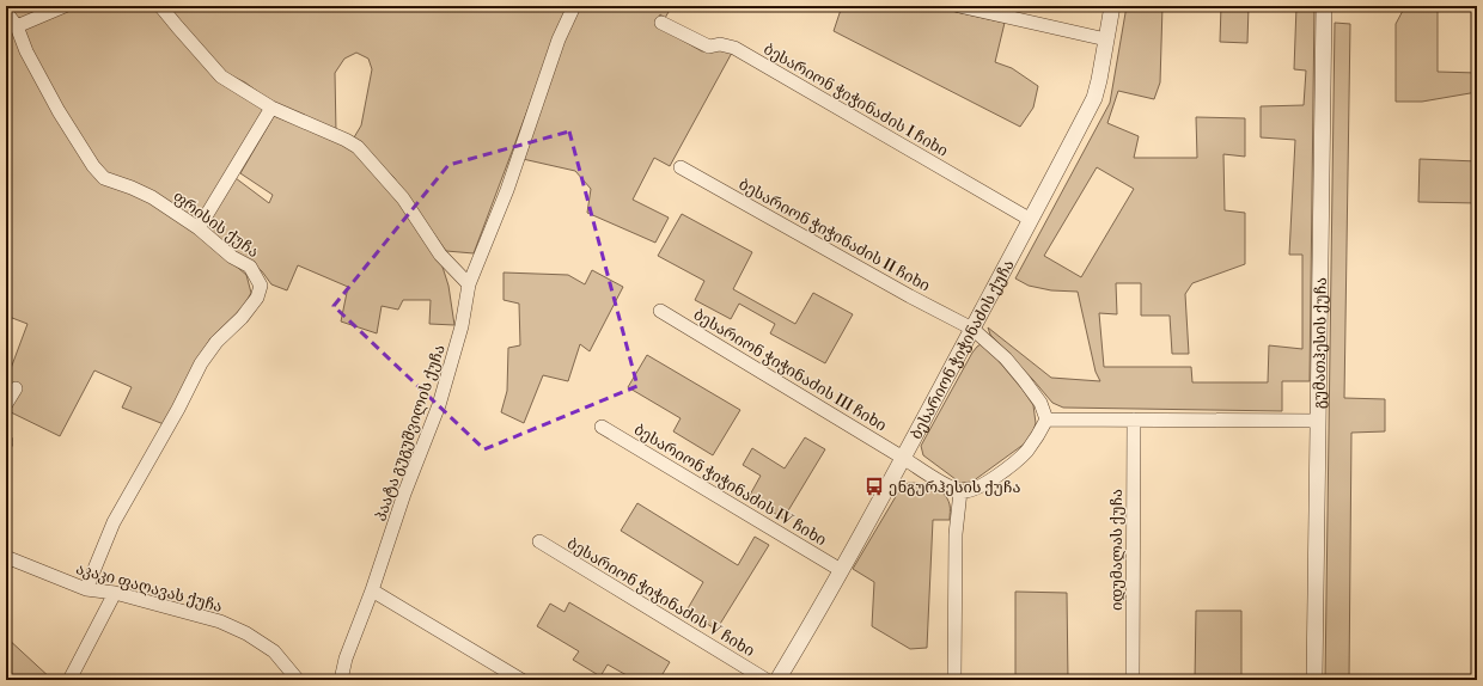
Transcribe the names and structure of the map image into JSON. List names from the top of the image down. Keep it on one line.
{"streets":{"street":["ბესარიონ ჭიჭინაძის I ჩიხი","ფრისის ქუჩა","ბესარიონ ჭიჭინაძის II ჩიხი","გუმათჰესის ქუჩა","ბესარიონ ჭიჭინაძის ქუჩა","ბესარიონ ჭიჭინაძის III ჩიხი","პაატა გუგუშვილის ქუჩა","ბესარიონ ჭიჭინაძის IV ჩიხი","იდუმალას ქუჩა","აკაკი ფაღავას ქუჩა","ბესარიონ ჭიჭინაძის V ჩიხი"]},"crossings":[["ბესარიონ ჭიჭინაძის I ჩიხი","ბესარიონ ჭიჭინაძის ქუჩა"],["ფრისის ქუჩა","აკაკი ფაღავას ქუჩა"],["ბესარიონ ჭიჭინაძის II ჩიხი","ბესარიონ ჭიჭინაძის ქუჩა"],["ბესარიონ ჭიჭინაძის ქუჩა","ბესარიონ ჭიჭინაძის III ჩიხი"],["ბესარიონ ჭიჭინაძის ქუჩა","ბესარიონ ჭიჭინაძის IV ჩიხი"]],"places":{"bus stop":["ენგურჰესის ქუჩა"]}}
